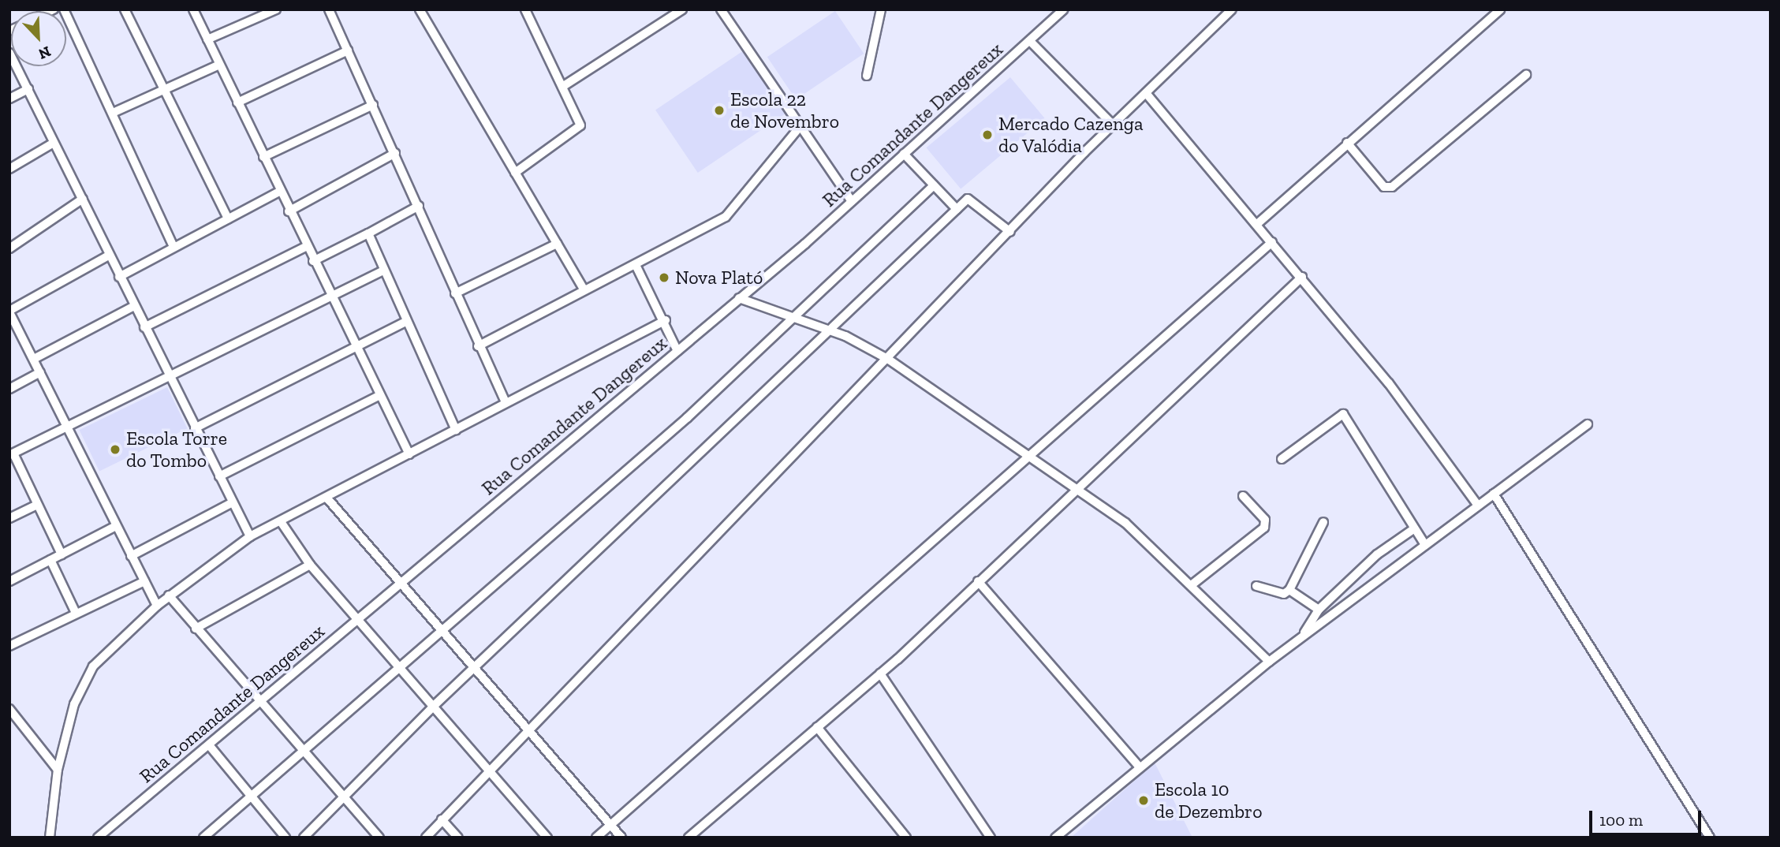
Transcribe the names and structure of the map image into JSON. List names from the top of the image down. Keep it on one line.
{"streets":{"street":["Rua Comandante Dangereux"]},"places":["Escola 22 de Novembro","Mercado Cazenga do Valódia","Nova Plató","Escola Torre do Tombo","Escola 10 de Dezembro"],"scale_bar":"100 m","north":"bottom right"}
